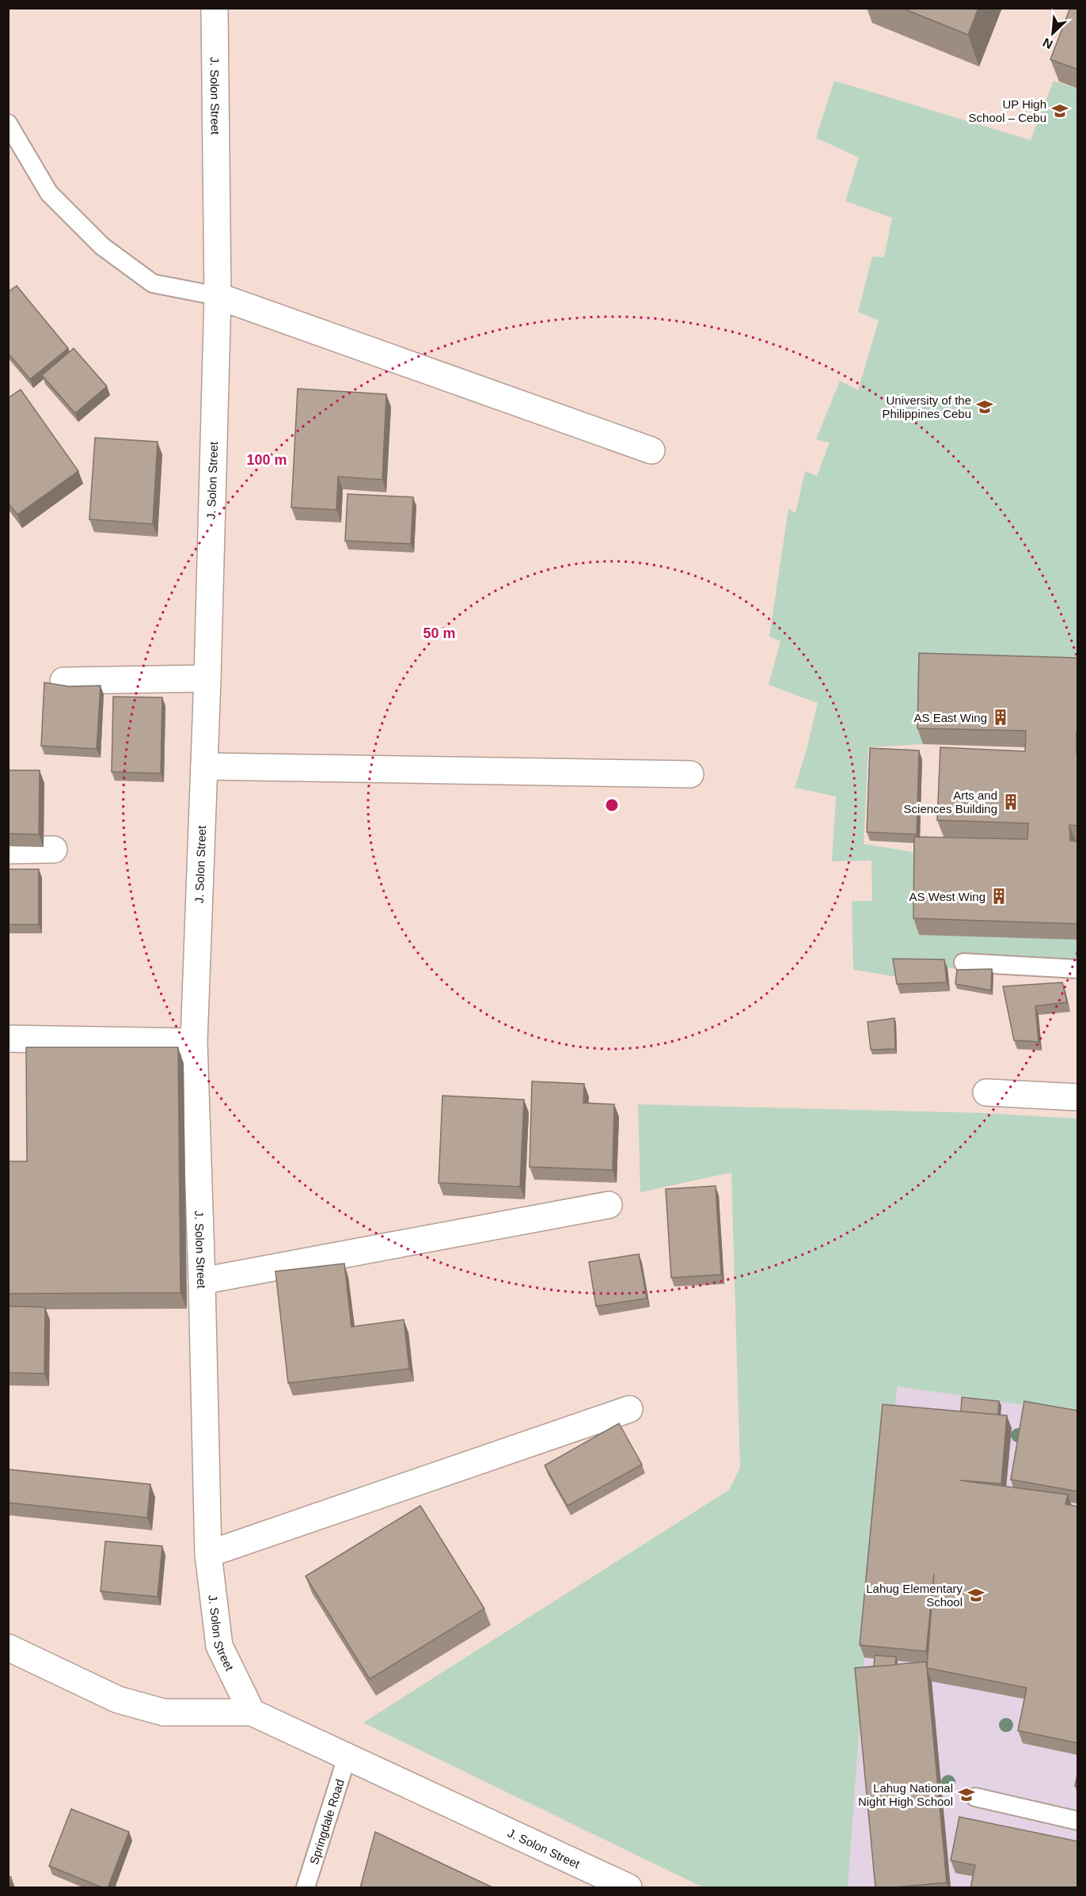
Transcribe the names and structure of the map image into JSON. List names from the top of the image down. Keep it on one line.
{"streets":{"street":["J. Solon Street"],"lane":["Springdale Road"]},"crossings":[["J. Solon Street","Springdale Road"]],"places":{"school or university":["UP High School – Cebu","University of the Philippines Cebu","Lahug Elementary School","Lahug National Night High School"],"building":["AS East Wing","Arts and Sciences Building","AS West Wing"]},"north":"bottom left","rings":["100 m","50 m"]}
